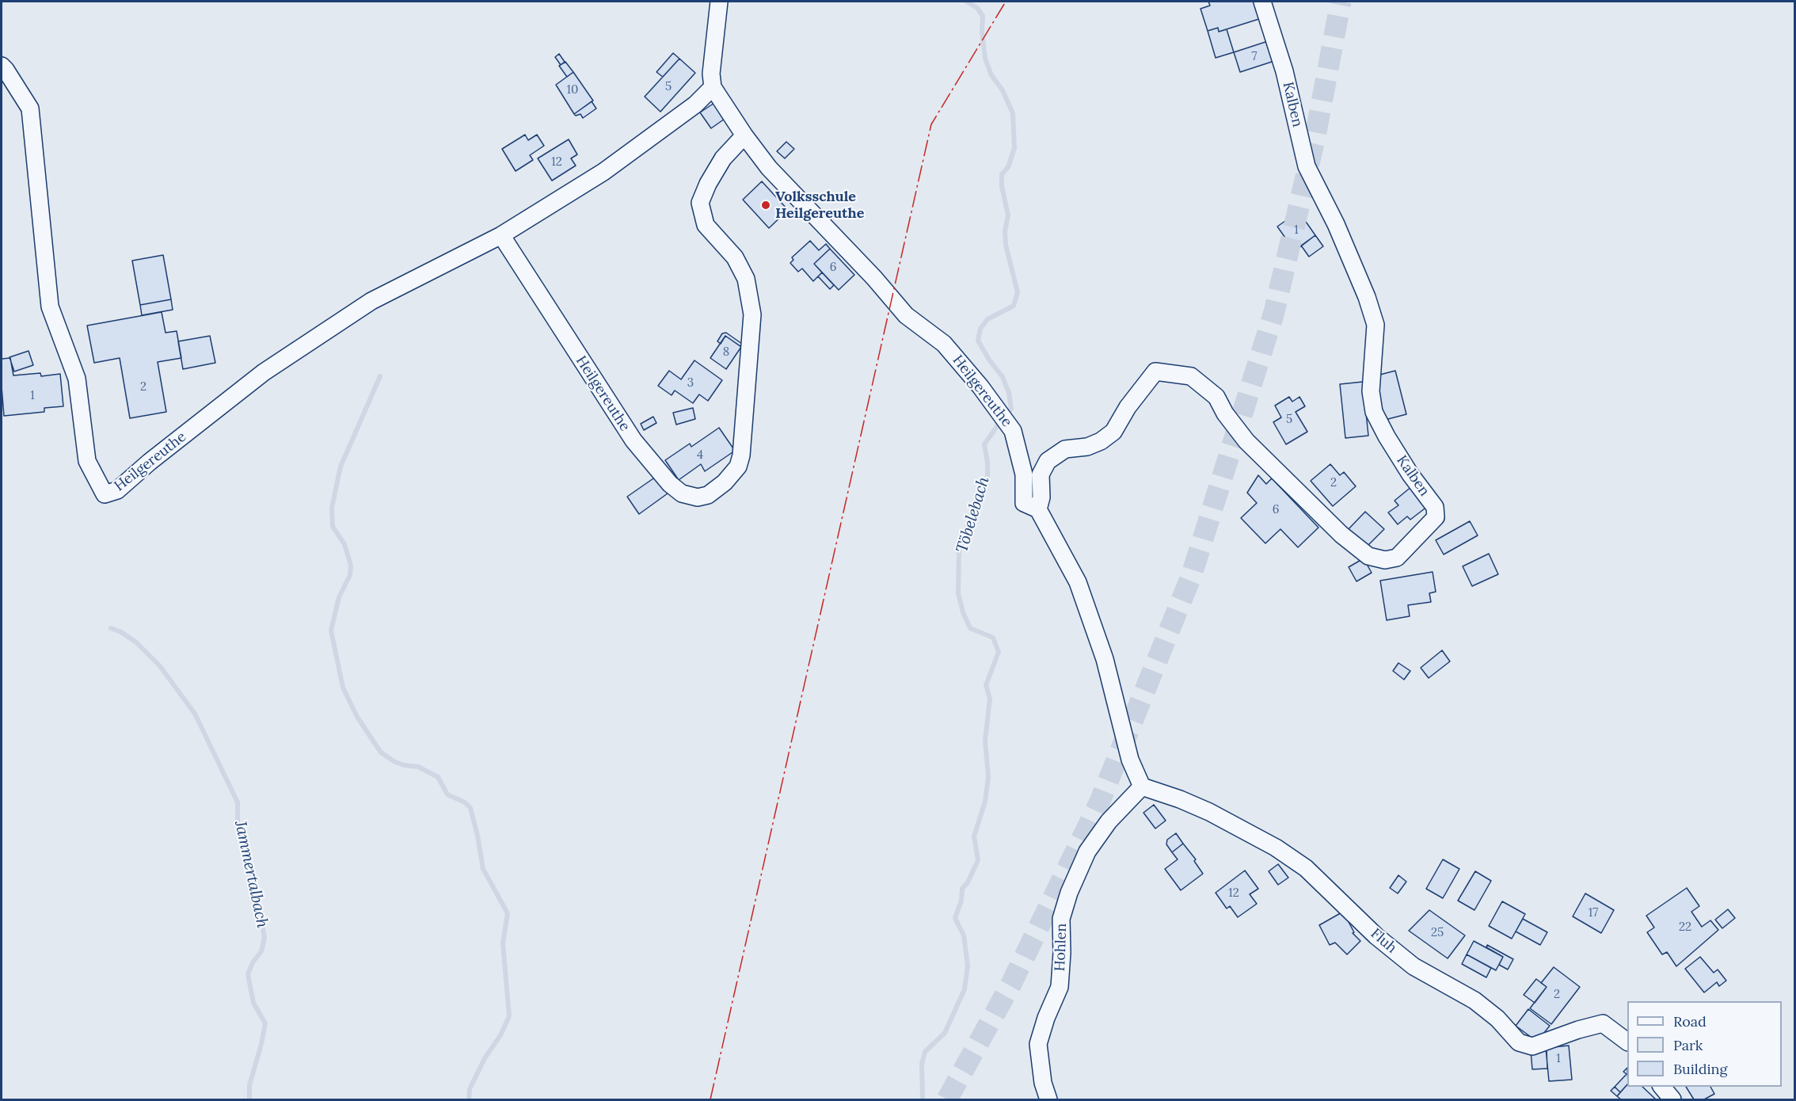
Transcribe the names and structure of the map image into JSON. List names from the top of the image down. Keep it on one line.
{"streets":{"street":["Kalben","Heilgereuthe","Fluh","Hohlen"]},"crossings":[["Kalben","Heilgereuthe"],["Heilgereuthe","Fluh"],["Heilgereuthe","Hohlen"],["Fluh","Hohlen"]],"water":["Töbelebach","Jammertalbach"],"places":["Volksschule Heilgereuthe"],"house_numbers":["7","5","10","12","1","6","8","3","2","1","5","4","2","6","12","17","22","25","2","1"],"legend":["Road","Park","Building"]}
